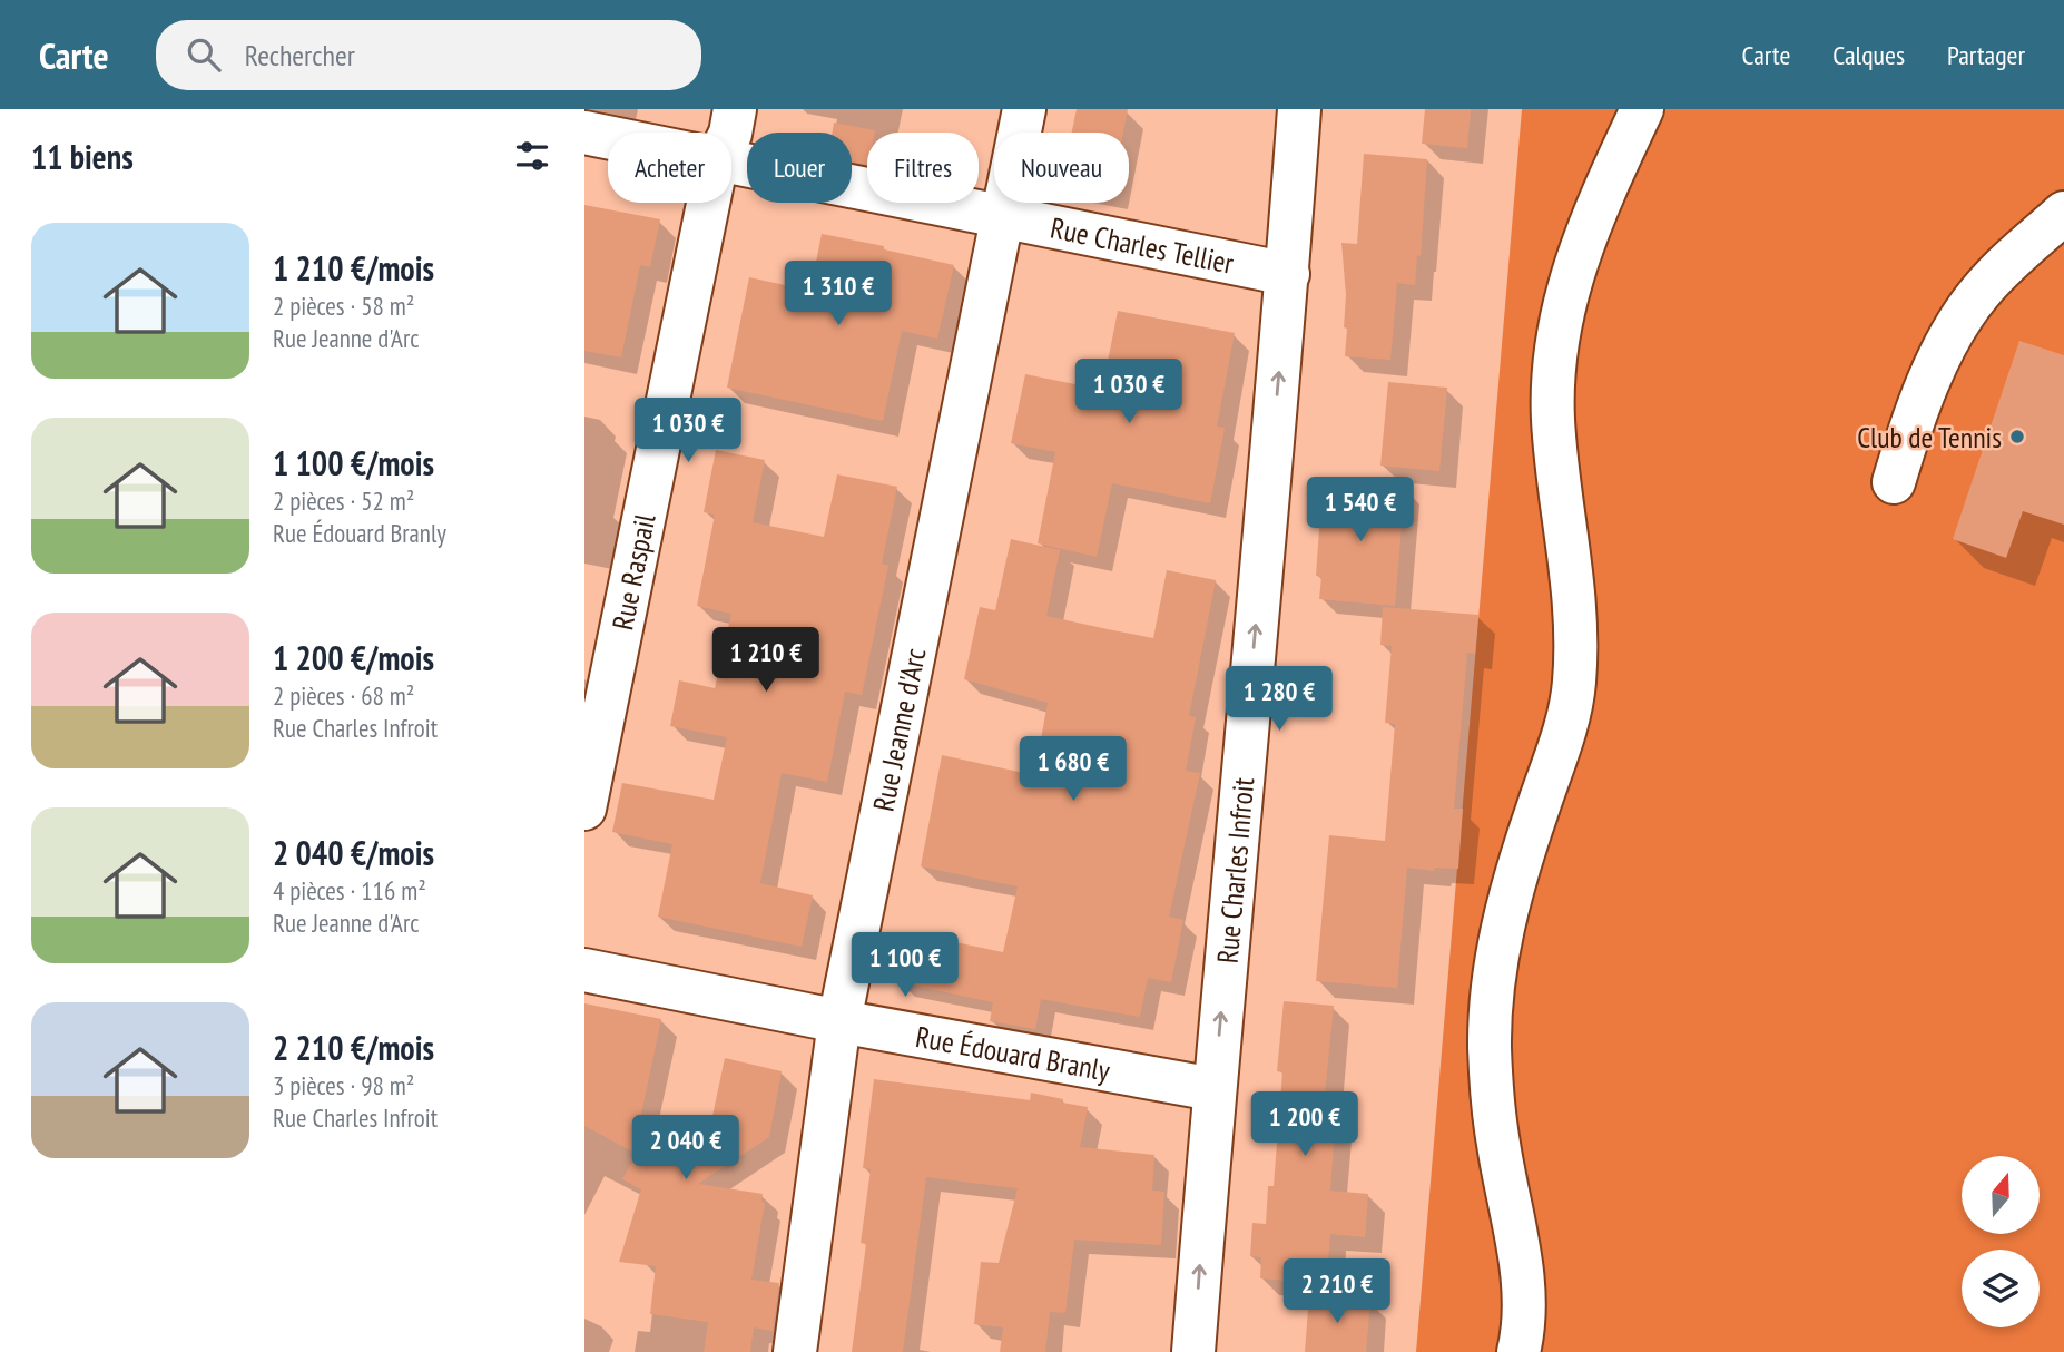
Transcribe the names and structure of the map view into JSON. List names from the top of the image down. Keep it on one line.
{"streets":{"street":["Rue Charles Tellier","Rue Raspail","Rue Jeanne d'Arc","Rue Charles Infroit","Rue Édouard Branly"]},"crossings":[["Rue Charles Tellier","Rue Jeanne d'Arc"],["Rue Charles Tellier","Rue Charles Infroit"],["Rue Jeanne d'Arc","Rue Édouard Branly"],["Rue Charles Infroit","Rue Édouard Branly"]],"places":["Club de Tennis"],"north":"top","page":{"header":"Carte","search":"Rechercher","nav":["Carte","Calques","Partager"],"heading":"11 biens","chip":["Acheter","Louer","Filtres","Nouveau"],"list":[{"name":"1 210 €/mois","note":"2 pièces · 58 m² · Rue Jeanne d'Arc"},{"name":"1 100 €/mois","note":"2 pièces · 52 m² · Rue Édouard Branly"},{"name":"1 200 €/mois","note":"2 pièces · 68 m² · Rue Charles Infroit"},{"name":"2 040 €/mois","note":"4 pièces · 116 m² · Rue Jeanne d'Arc"},{"name":"2 210 €/mois","note":"3 pièces · 98 m² · Rue Charles Infroit"}],"price":["1 310 €","1 030 €","1 030 €","1 540 €","1 210 €","1 280 €","1 680 €","1 100 €","1 200 €","2 040 €","2 210 €"]}}
